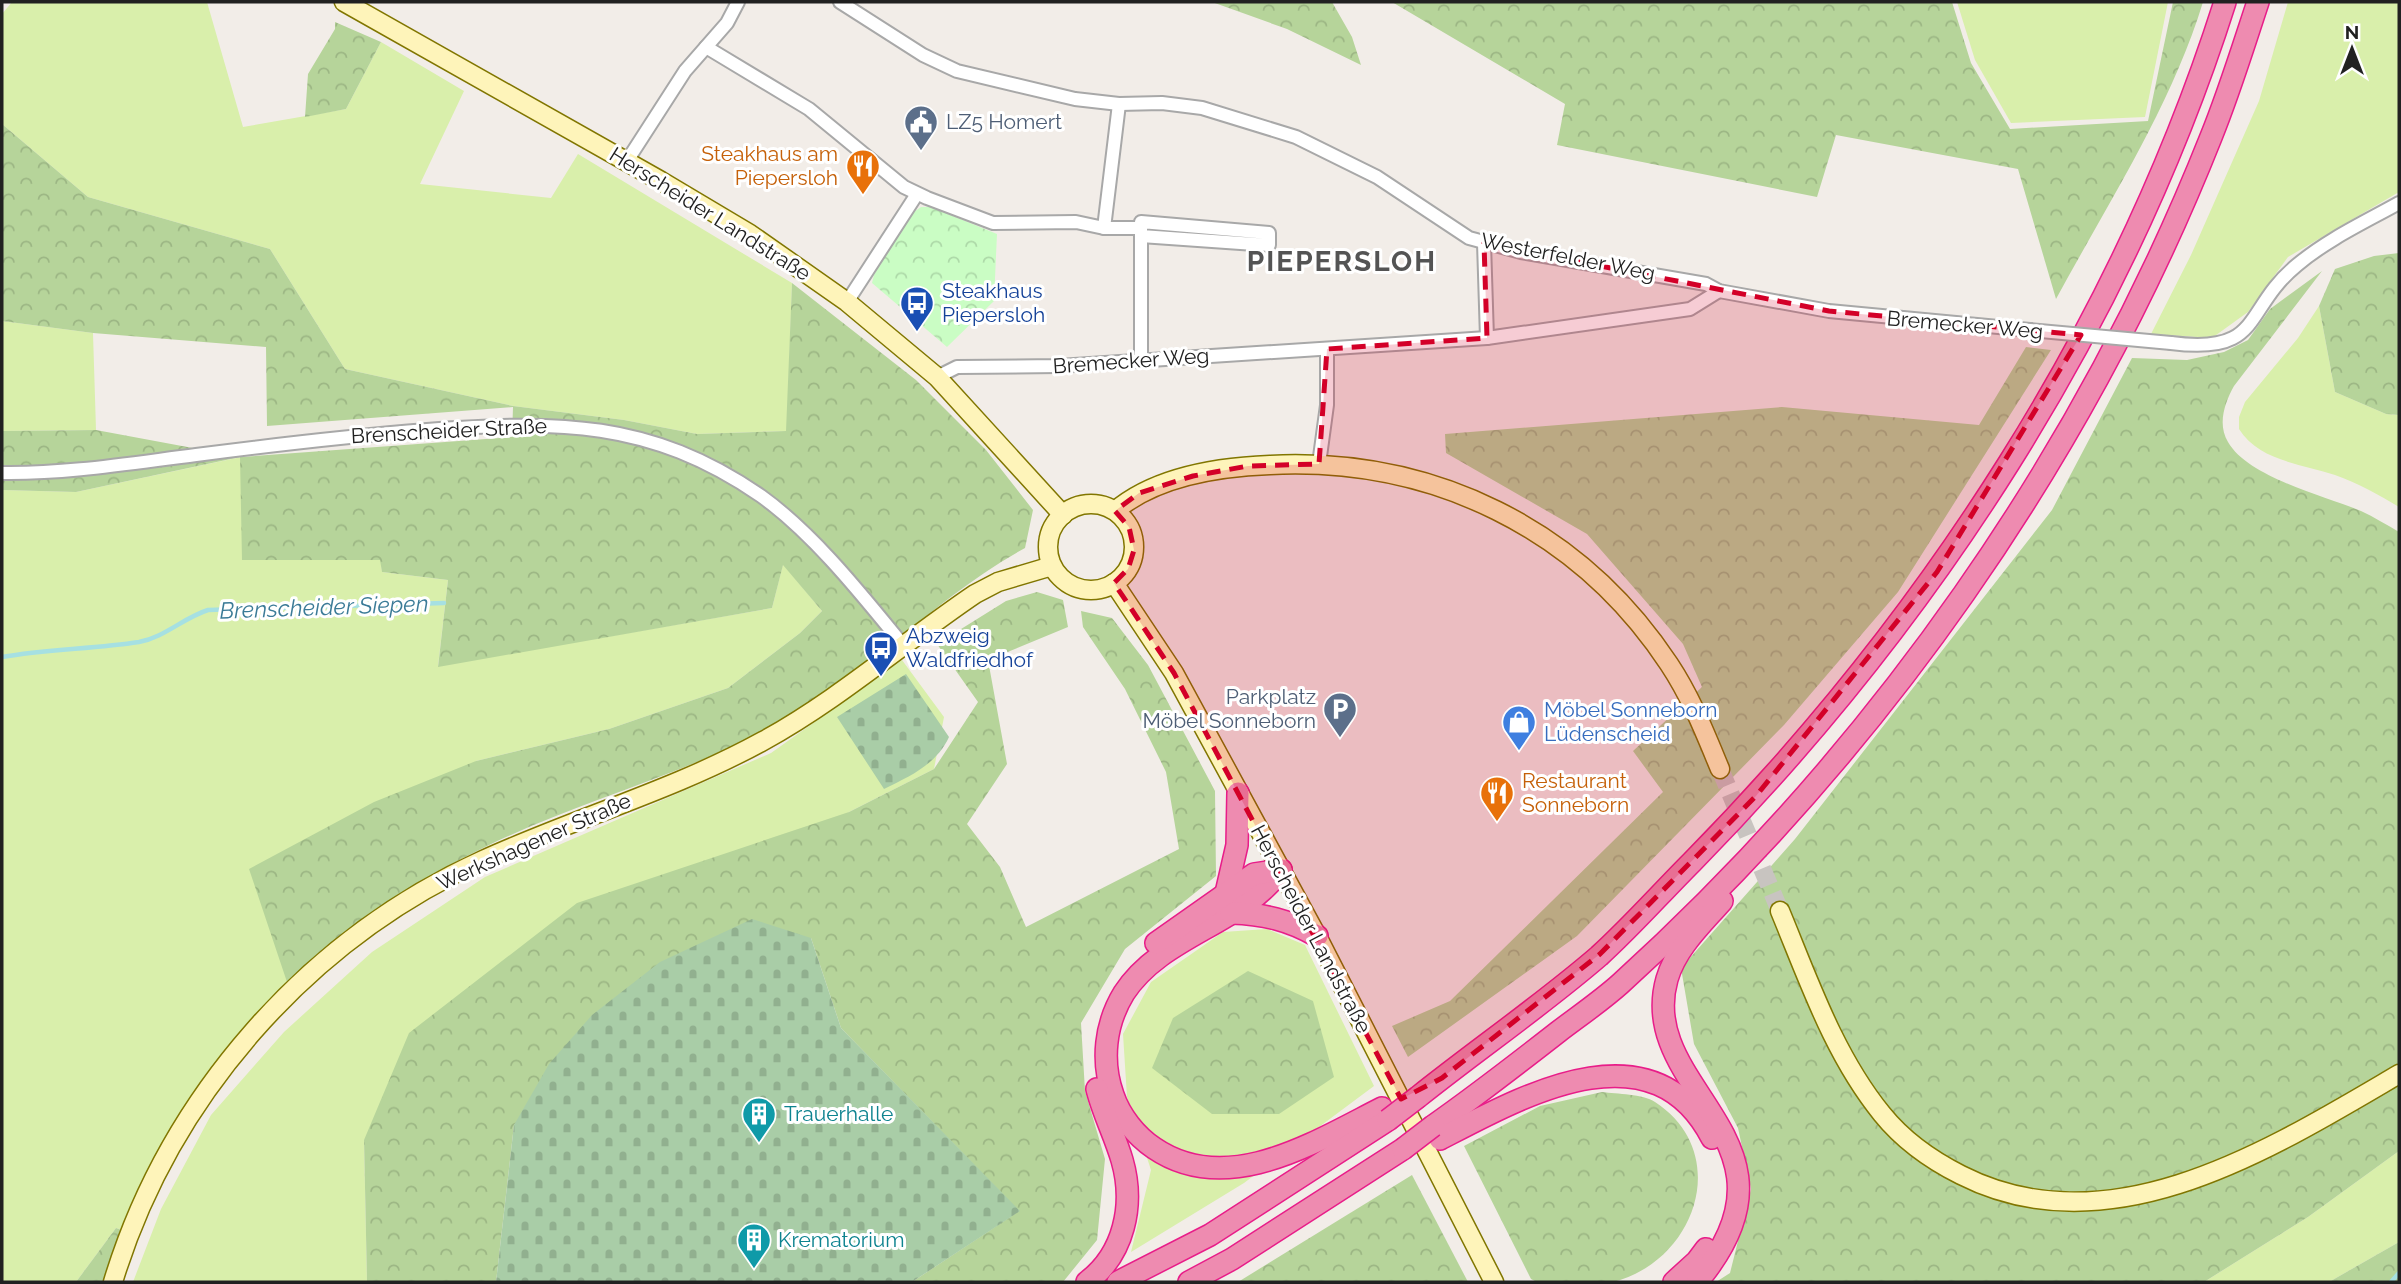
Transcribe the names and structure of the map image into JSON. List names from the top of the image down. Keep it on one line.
{"streets":{"main road":["Herscheider Landstraße","Werkshagener Straße"],"street":["Westerfelder Weg","Bremecker Weg","Brenscheider Straße"]},"crossings":[["Herscheider Landstraße","Bremecker Weg"],["Herscheider Landstraße","Werkshagener Straße"],["Westerfelder Weg","Bremecker Weg"],["Brenscheider Straße","Werkshagener Straße"]],"districts":["PIEPERSLOH"],"water":["Brenscheider Siepen"],"places":{"public building":["LZ5 Homert"],"restaurant":["Steakhaus am Piepersloh","Restaurant Sonneborn"],"bus stop":["Steakhaus Piepersloh","Abzweig Waldfriedhof"],"parking":["Parkplatz Möbel Sonneborn"],"shop":["Möbel Sonneborn Lüdenscheid"],"building":["Trauerhalle","Krematorium"]},"north":"top"}
